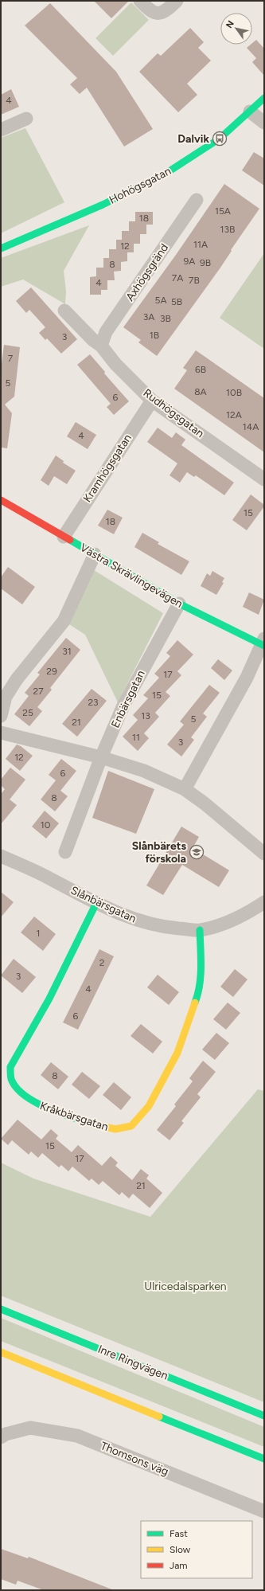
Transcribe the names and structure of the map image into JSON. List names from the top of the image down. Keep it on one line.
{"streets":{"main road":["Hohögsgatan","Västra Skrävlingevägen","Kråkbärsgatan","Inre Ringvägen"],"street":["Axhögsgränd","Rudhögsgatan","Kramhögsgatan","Enbärsgatan","Slånbärsgatan","Thomsons väg"]},"crossings":[["Axhögsgränd","Rudhögsgatan"],["Rudhögsgatan","Kramhögsgatan"],["Kramhögsgatan","Västra Skrävlingevägen"],["Västra Skrävlingevägen","Enbärsgatan"],["Slånbärsgatan","Kråkbärsgatan"]],"parks":["Ulricedalsparken"],"places":{"bus stop":["Dalvik"],"school or university":["Slånbärets förskola"]},"house_numbers":["4","15A","18","13B","11A","12","9A","9B","8","7A","7B","4","5A","5B","3A","3B","1B","3","7","6B","5","8A","10B","6","12A","14A","4","15","18","31","29","17","27","15","23","25","13","5","21","11","3","12","6","8","10","1","2","3","4","6","8","15","17","21"],"legend":["Fast","Slow","Jam"],"north":"top left"}
